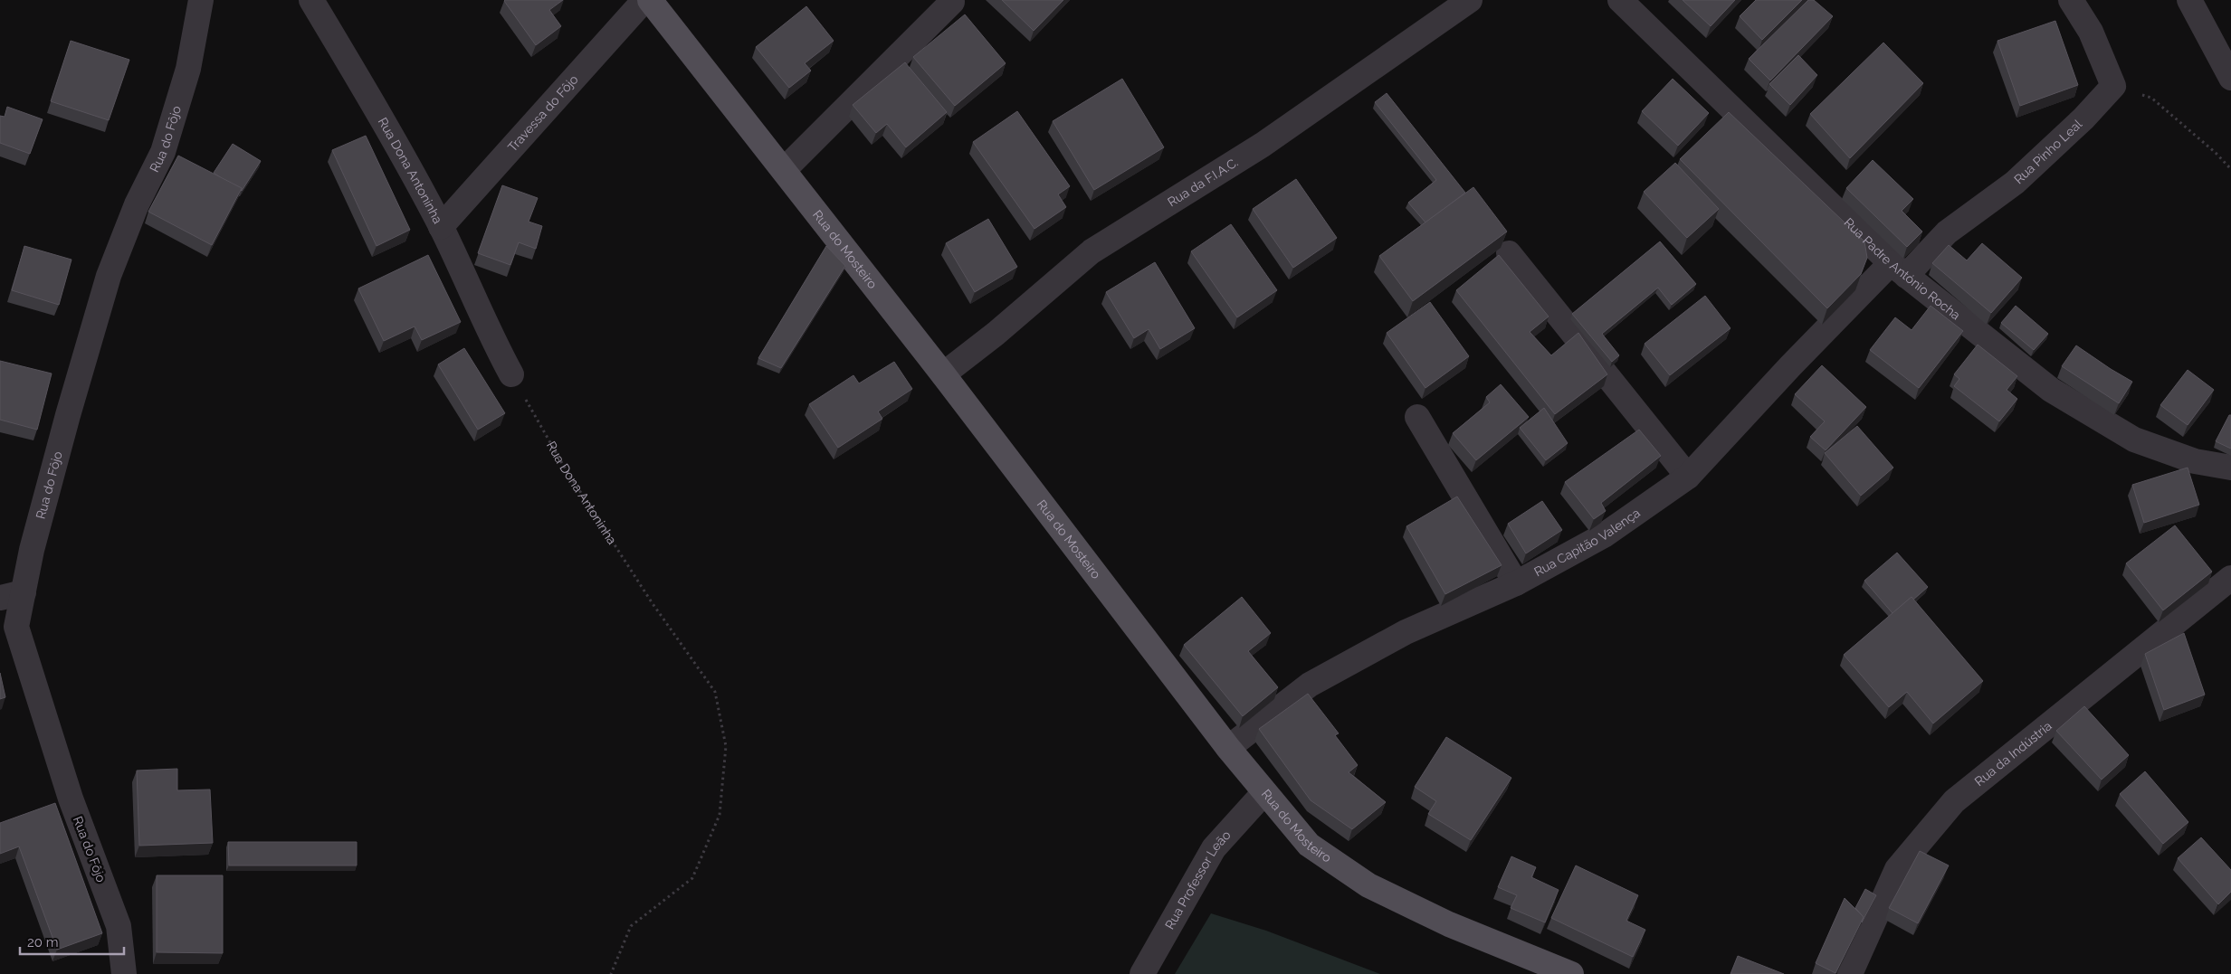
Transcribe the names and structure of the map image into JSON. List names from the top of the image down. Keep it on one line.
{"streets":{"main road":["Rua do Mosteiro"],"street":["Travessa do Fôjo","Rua do Fôjo","Rua Pinho Leal","Rua Dona Antoninha","Rua da F.I.A.C.","Rua Padre António Rocha","Rua Capitão Valença","Rua da Indústria","Rua Professor Leão"]},"crossings":[["Travessa do Fôjo","Rua Dona Antoninha"],["Rua Pinho Leal","Rua Padre António Rocha"],["Rua Pinho Leal","Rua Capitão Valença"],["Rua da F.I.A.C.","Rua do Mosteiro"],["Rua do Mosteiro","Rua Capitão Valença"],["Rua do Mosteiro","Rua Professor Leão"],["Rua Padre António Rocha","Rua Capitão Valença"]],"scale_bar":"20 m"}
